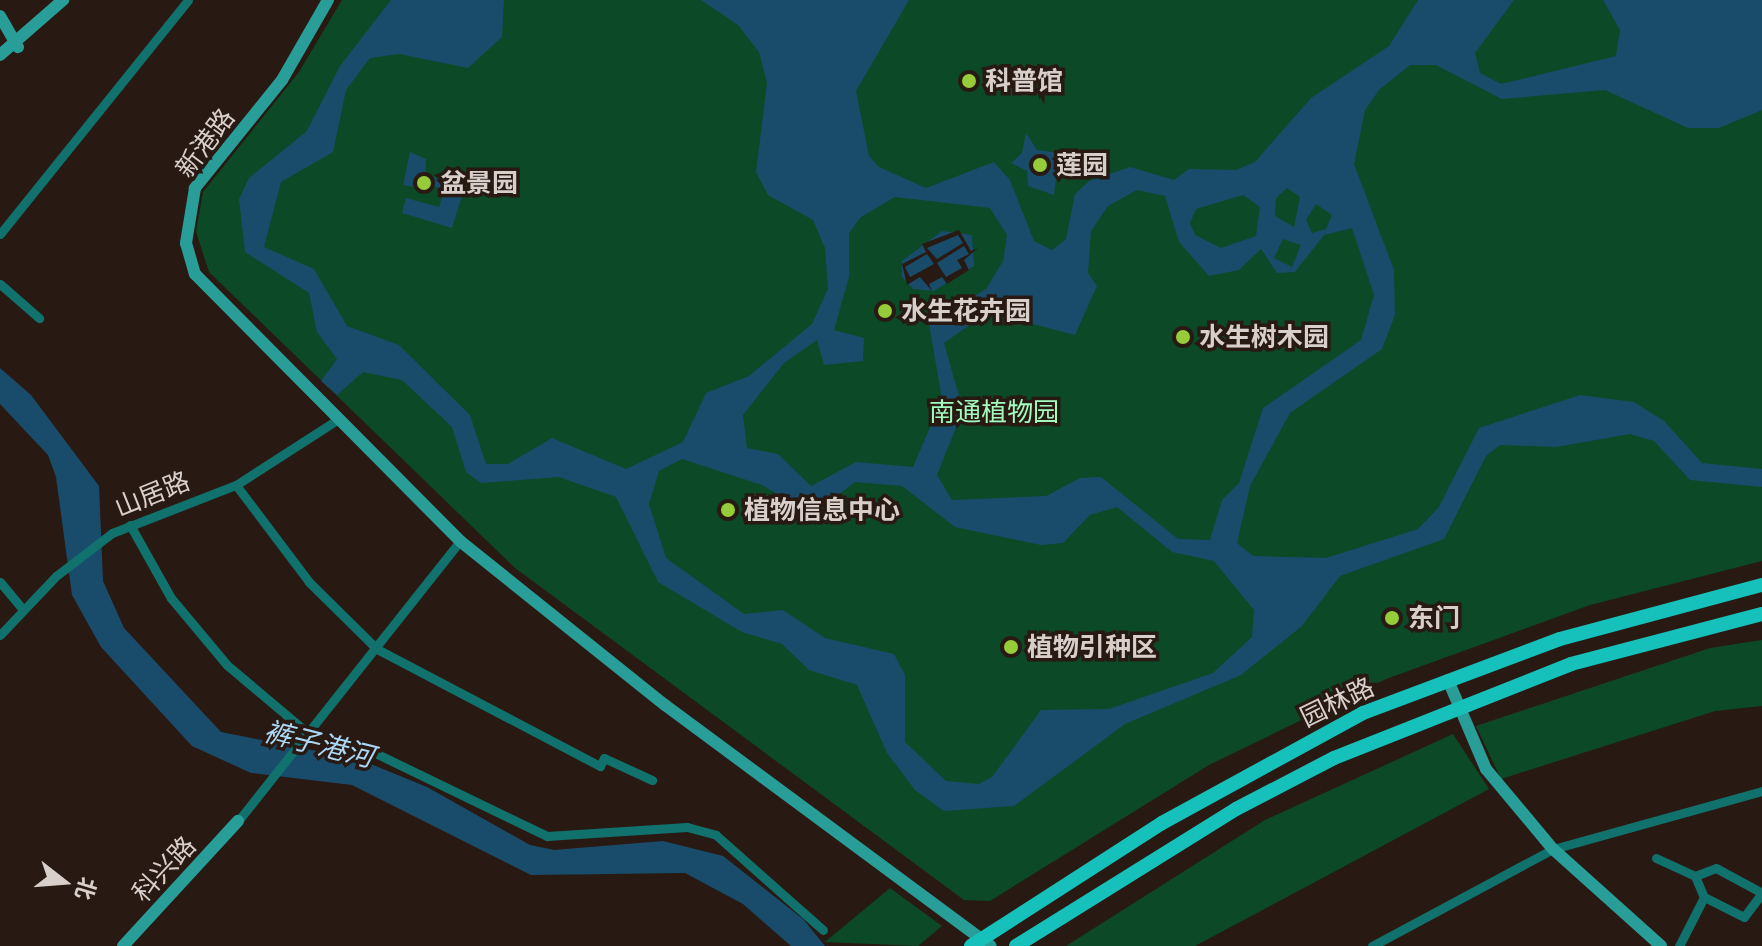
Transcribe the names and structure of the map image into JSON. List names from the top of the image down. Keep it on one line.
{"streets":{"main road":["园林路"],"street":["新港路","山居路","科兴路"]},"crossings":[["新港路","山居路"],["新港路","园林路"]],"water":["裤子港河"],"parks":["南通植物园"],"places":["科普馆","莲园","盆景园","水生花卉园","水生树木园","植物信息中心","东门","植物引种区"],"north":"right"}
